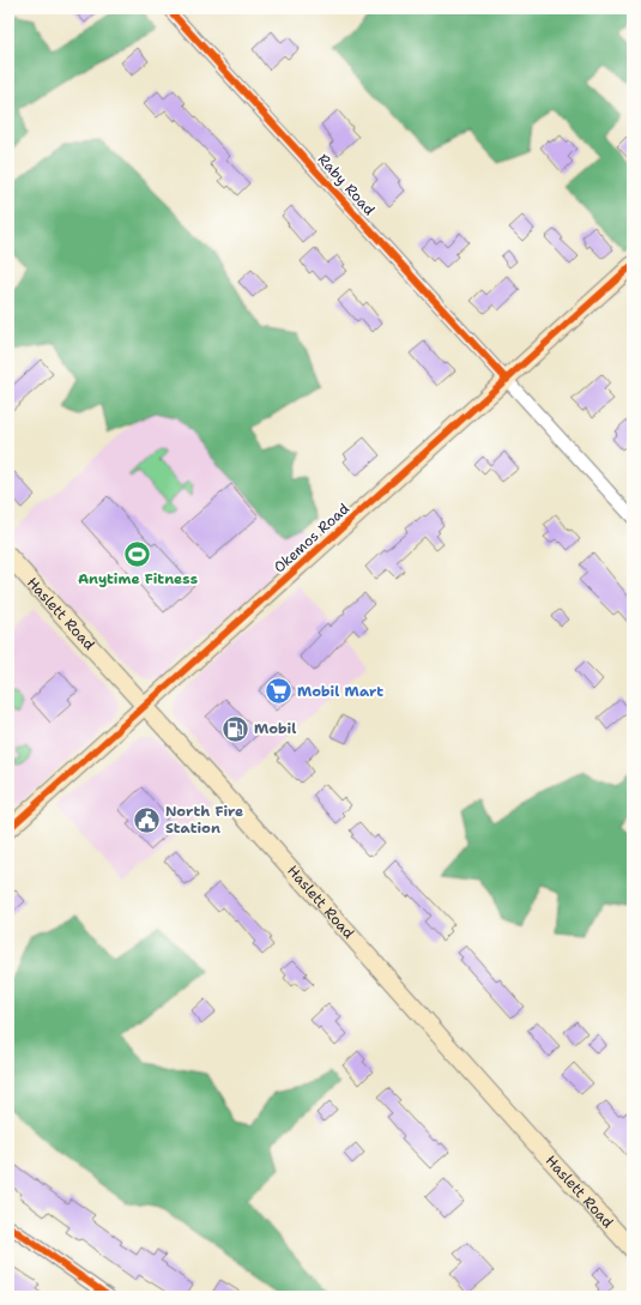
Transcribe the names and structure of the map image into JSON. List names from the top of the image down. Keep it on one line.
{"streets":{"main road":["Okemos Road","Haslett Road"],"street":["Raby Road"]},"crossings":[["Raby Road","Okemos Road"],["Okemos Road","Haslett Road"]],"places":{"sports":["Anytime Fitness"],"supermarket":["Mobil Mart"],"fuel station":["Mobil"],"public building":["North Fire Station"]}}
